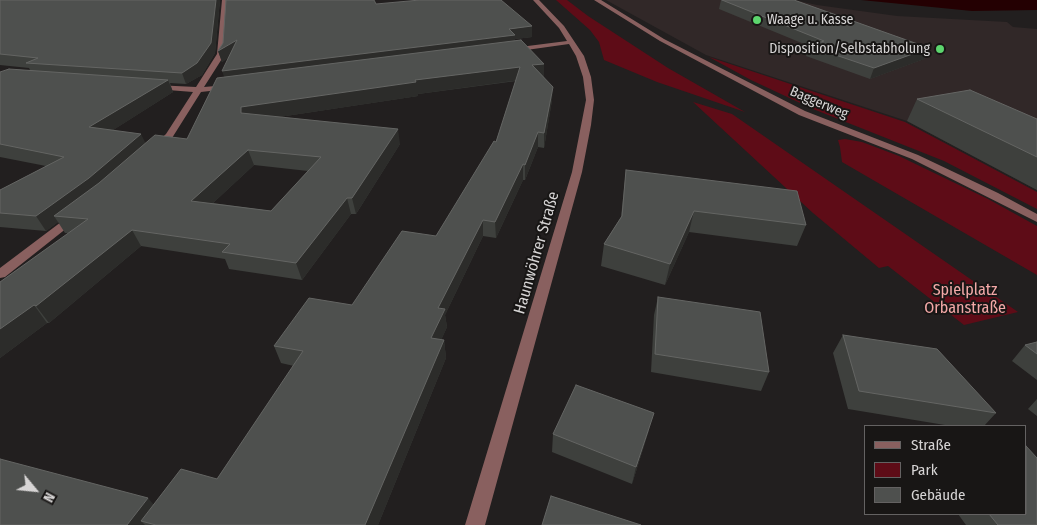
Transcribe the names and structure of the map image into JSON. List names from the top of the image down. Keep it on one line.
{"streets":{"street":["Baggerweg","Haunwöhrer Straße"]},"parks":["Spielplatz Orbanstraße"],"places":["Waage u. Kasse","Disposition/Selbstabholung"],"legend":["Straße","Park","Gebäude"],"north":"bottom right"}
